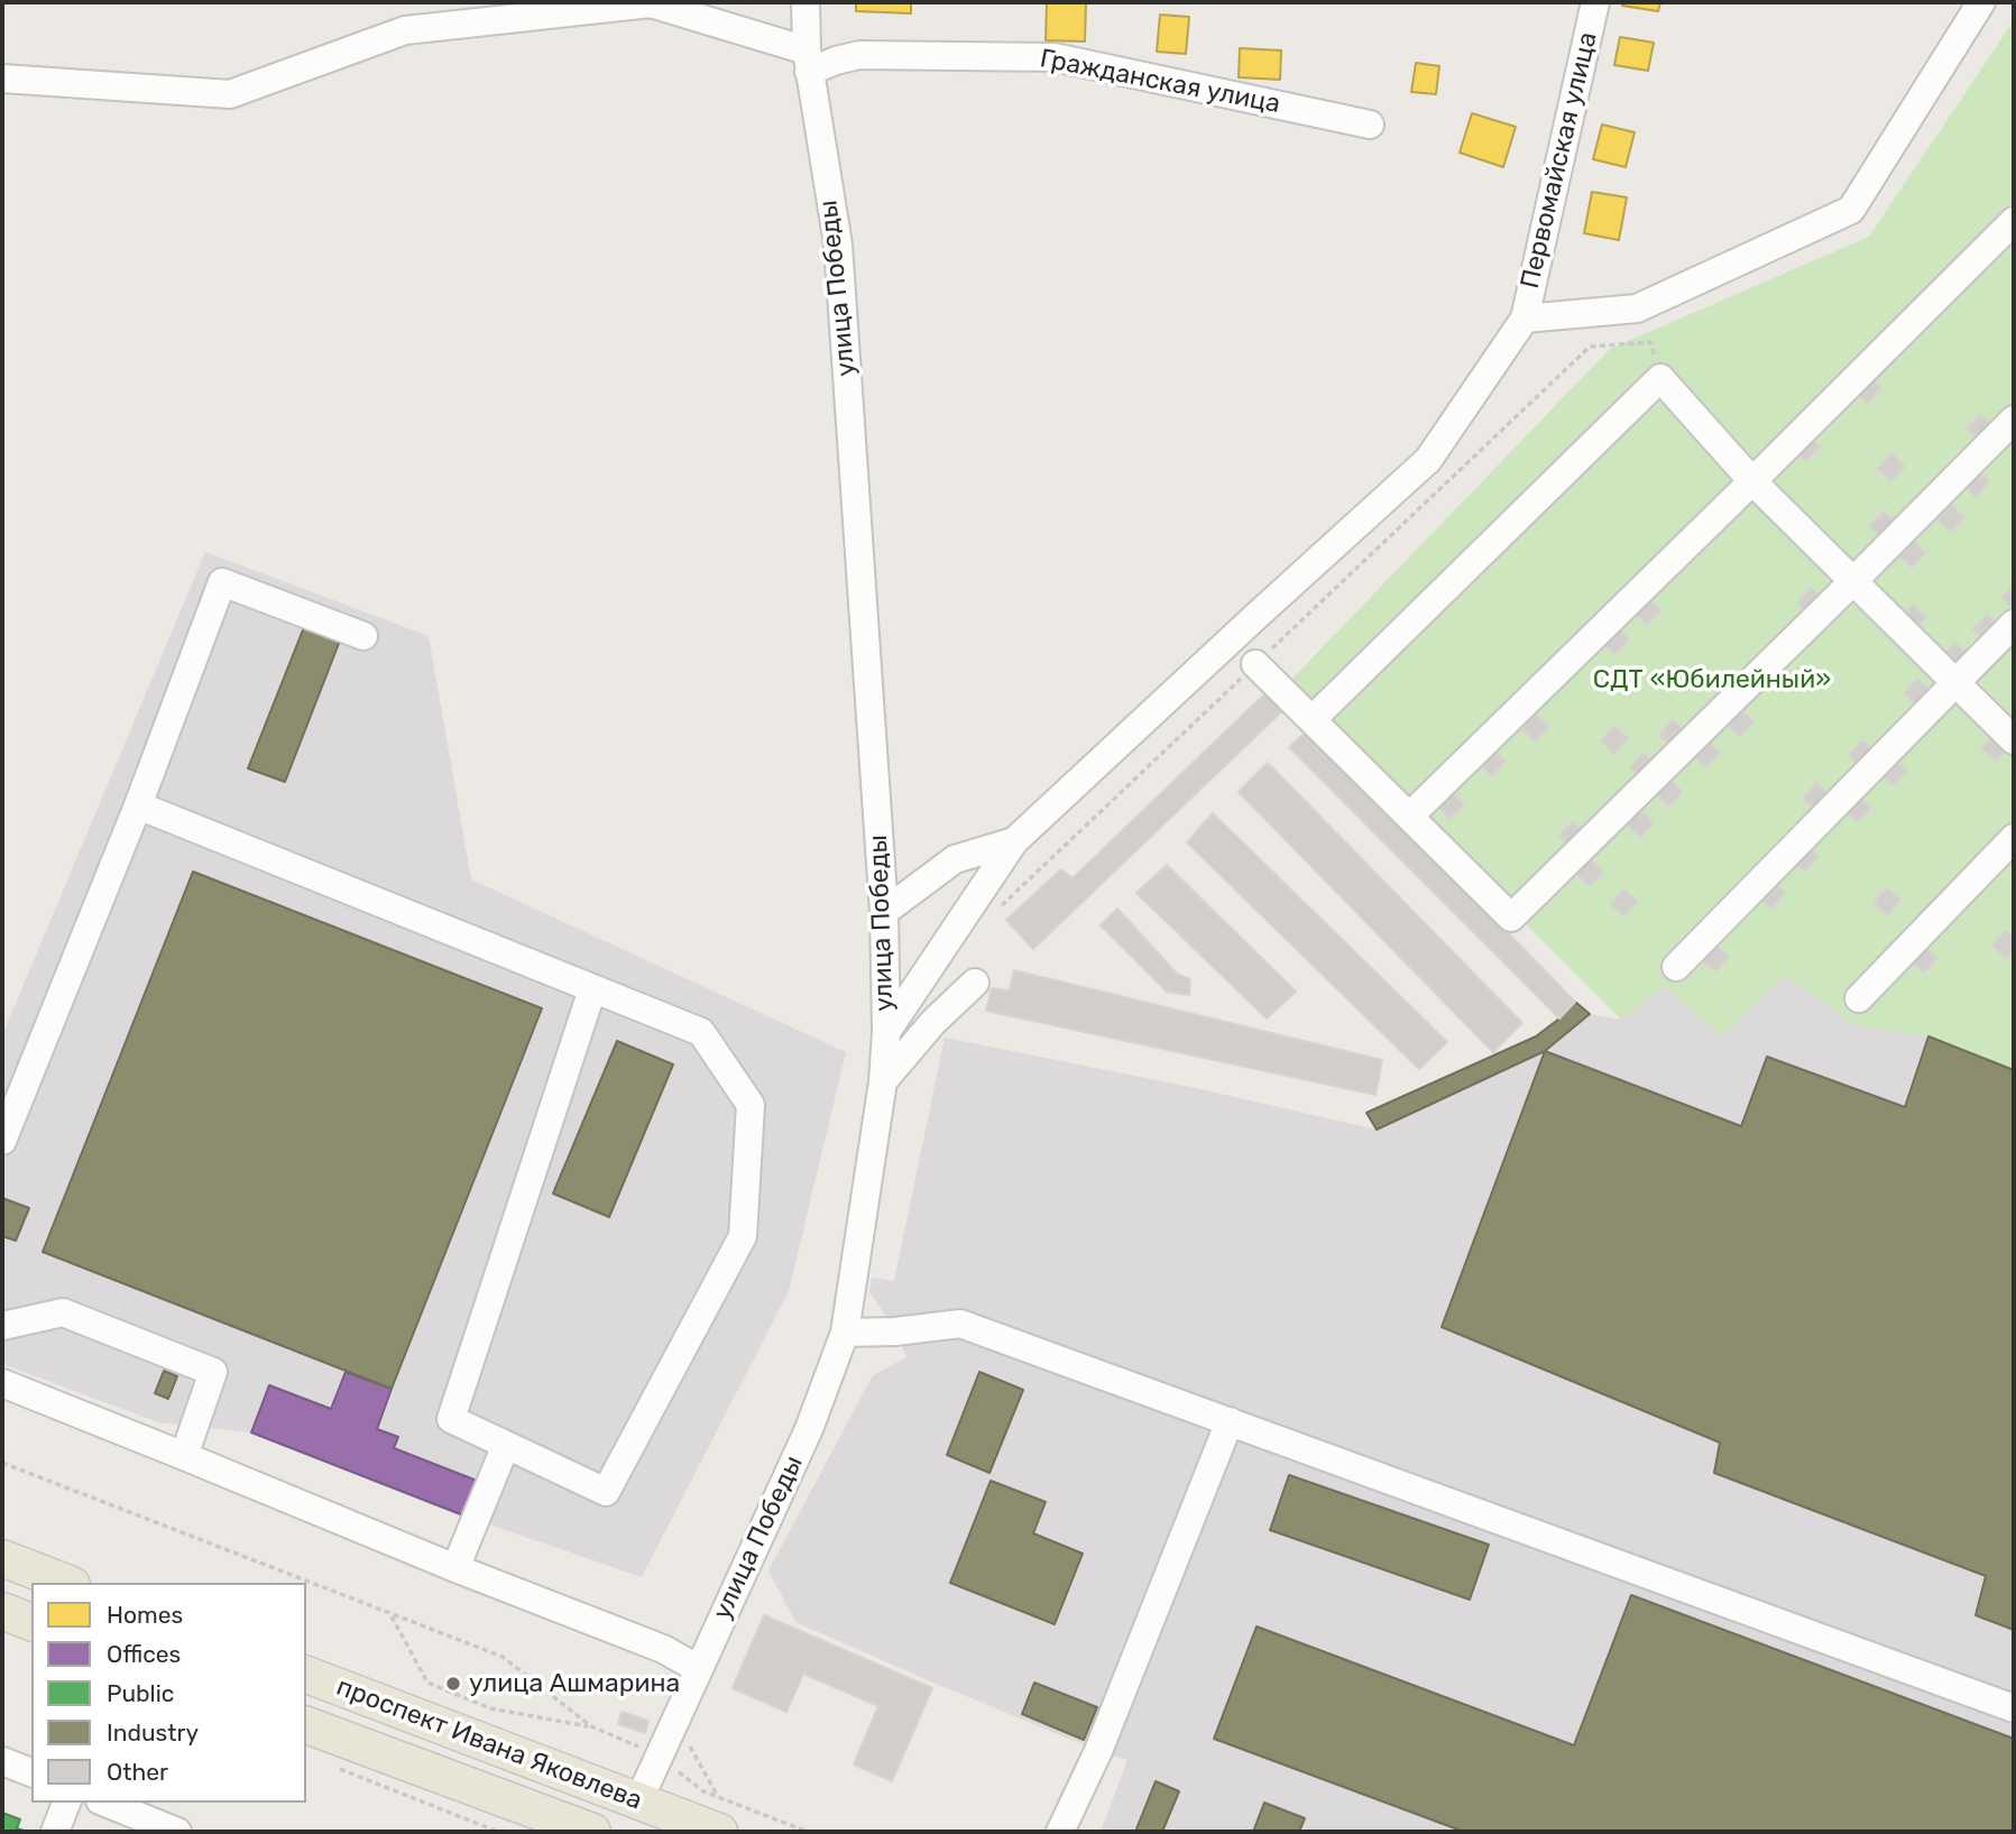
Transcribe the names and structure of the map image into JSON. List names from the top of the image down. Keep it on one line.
{"streets":{"main road":["проспект Ивана Яковлева"],"street":["Гражданская улица","Первомайская улица","улица Победы"]},"crossings":[["Гражданская улица","улица Победы"],["улица Победы","проспект Ивана Яковлева"]],"parks":["СДТ «Юбилейный»"],"places":["улица Ашмарина"],"legend":["Homes","Offices","Public","Industry","Other"]}
